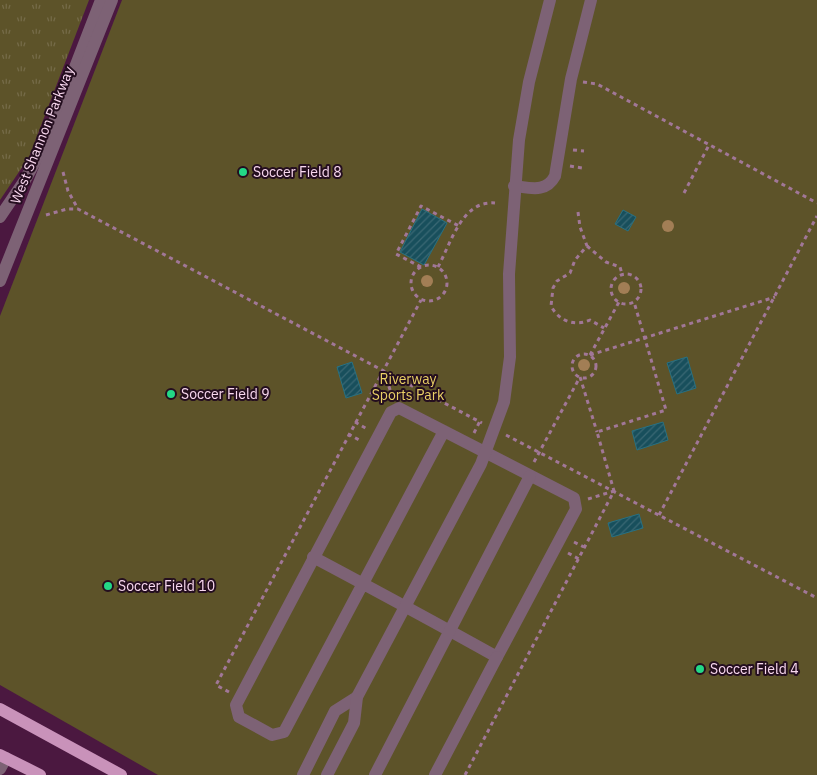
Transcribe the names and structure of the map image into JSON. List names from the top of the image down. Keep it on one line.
{"streets":{"street":["West Shannon Parkway"]},"parks":["Riverway Sports Park"],"places":["Soccer Field 8","Soccer Field 9","Soccer Field 10","Soccer Field 4"]}
